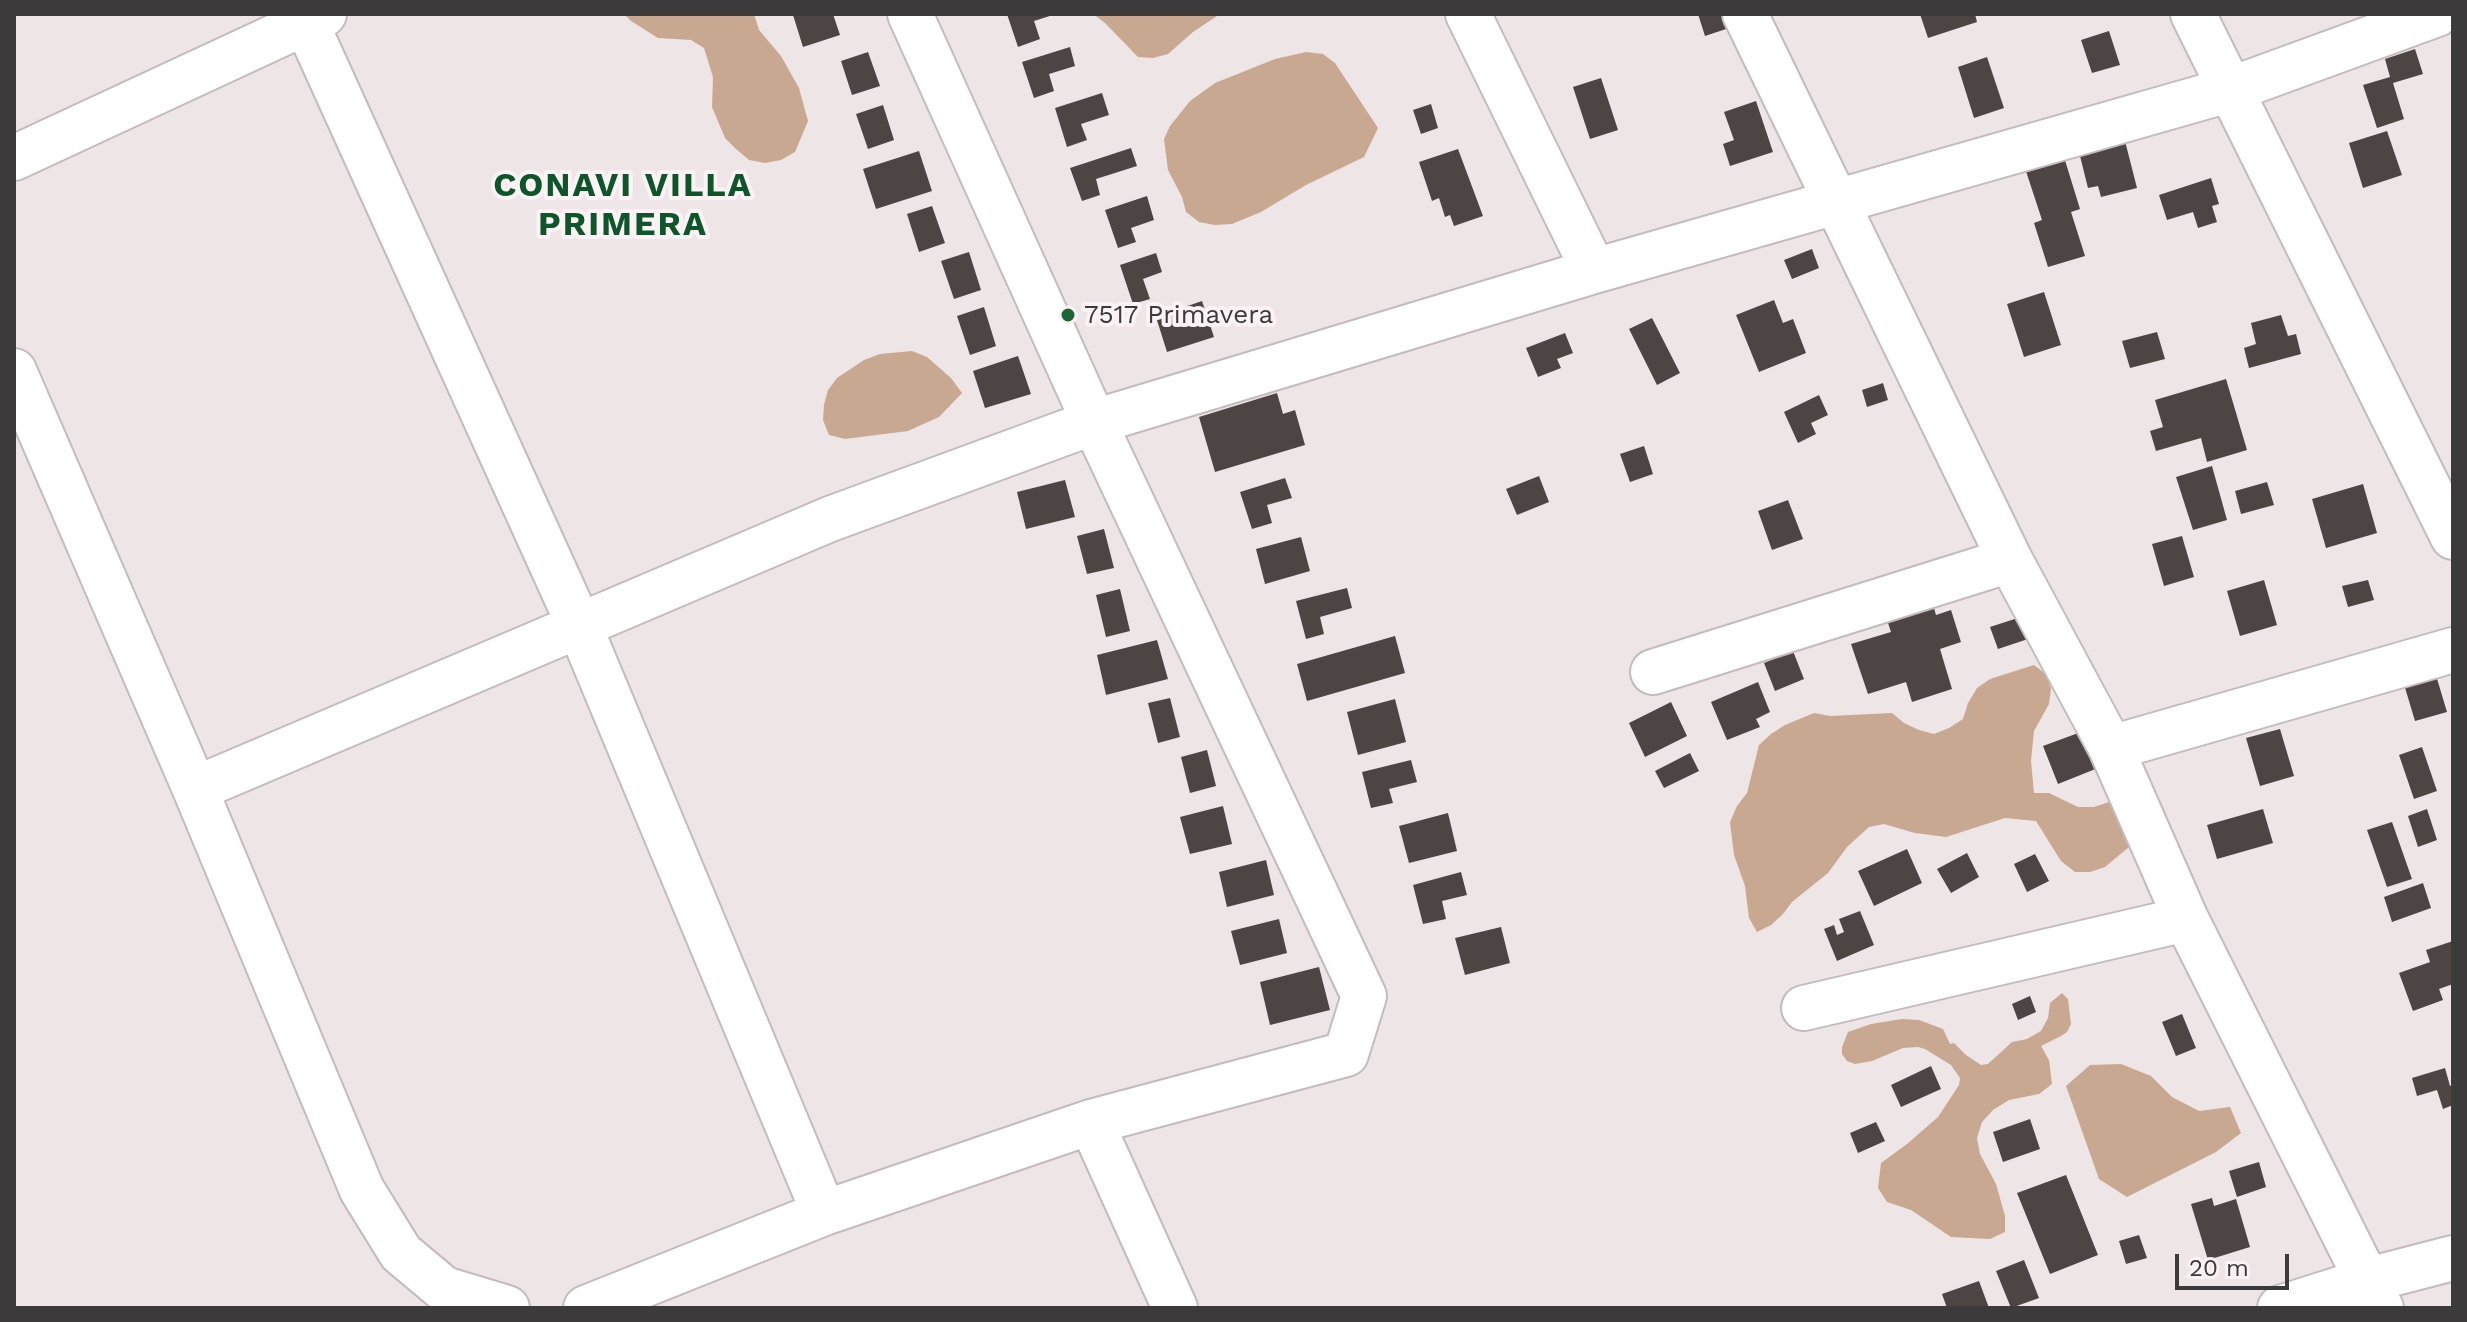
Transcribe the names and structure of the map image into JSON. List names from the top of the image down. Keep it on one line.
{"districts":["CONAVI VILLA PRIMERA"],"places":["7517 Primavera"],"scale_bar":"20 m"}
